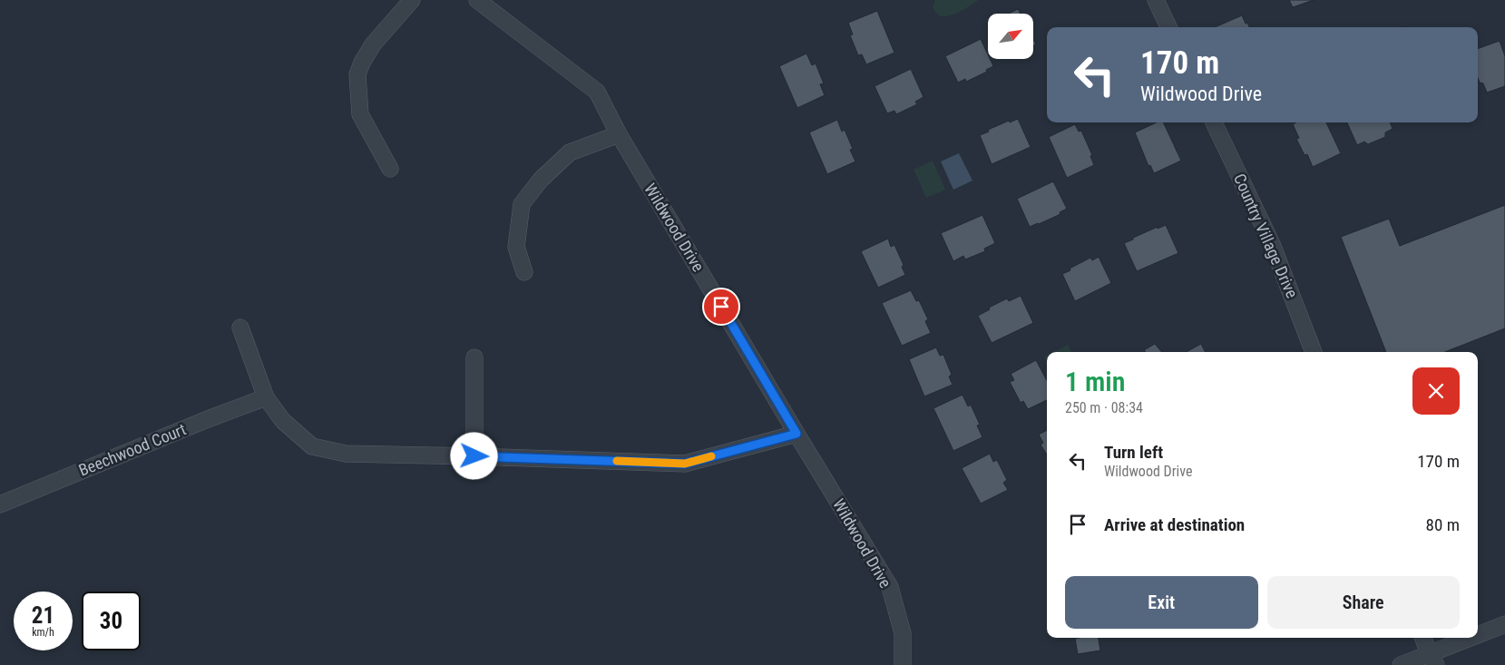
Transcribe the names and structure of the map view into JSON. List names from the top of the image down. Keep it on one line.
{"streets":{"street":["Wildwood Drive","Country Village Drive","Beechwood Court"]},"north":"top right","page":{"turn":["170 m","Wildwood Drive"],"heading":["1 min","250 m · 08:34"],"list":[{"name":"Turn left","note":"Wildwood Drive","value":"170 m"},{"name":"Arrive at destination","value":"80 m"}],"buttons":["Exit","Share"],"speed":"21 km/h","limit":"30"}}
